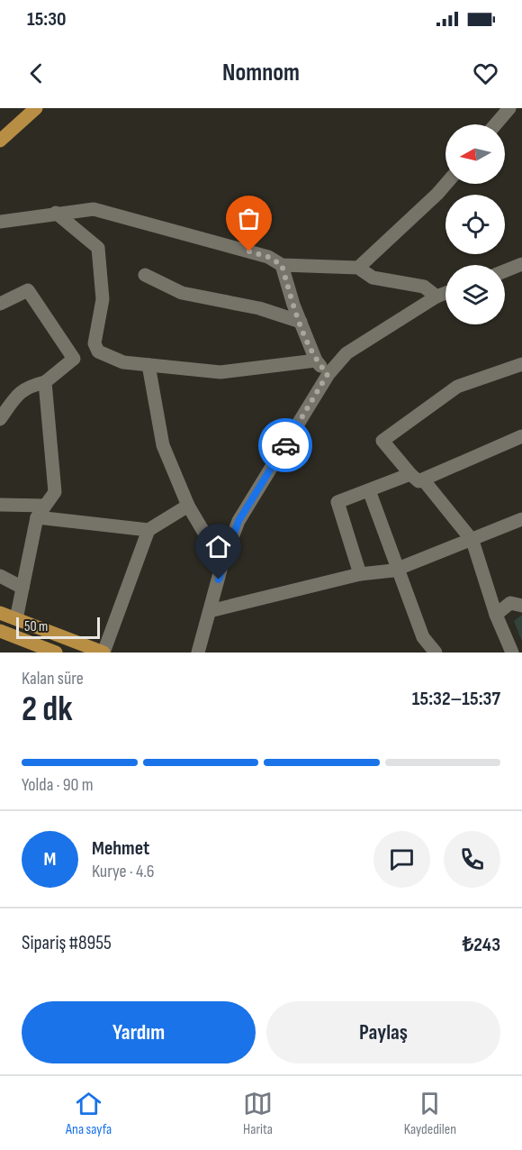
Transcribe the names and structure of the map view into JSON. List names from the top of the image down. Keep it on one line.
{"scale_bar":"50 m","north":"left","page":{"status":"15:30","header":"Nomnom","scale":"50 m","heading":["2 dk","Kalan süre","15:32–15:37"],"panel":["Mehmet","Kurye · 4.6","Sipariş #8955","₺243"],"bar":"Yolda · 90 m","round":"M","buttons":["Yardım","Paylaş"],"tabs":["Ana sayfa","Harita","Kaydedilen"]}}
